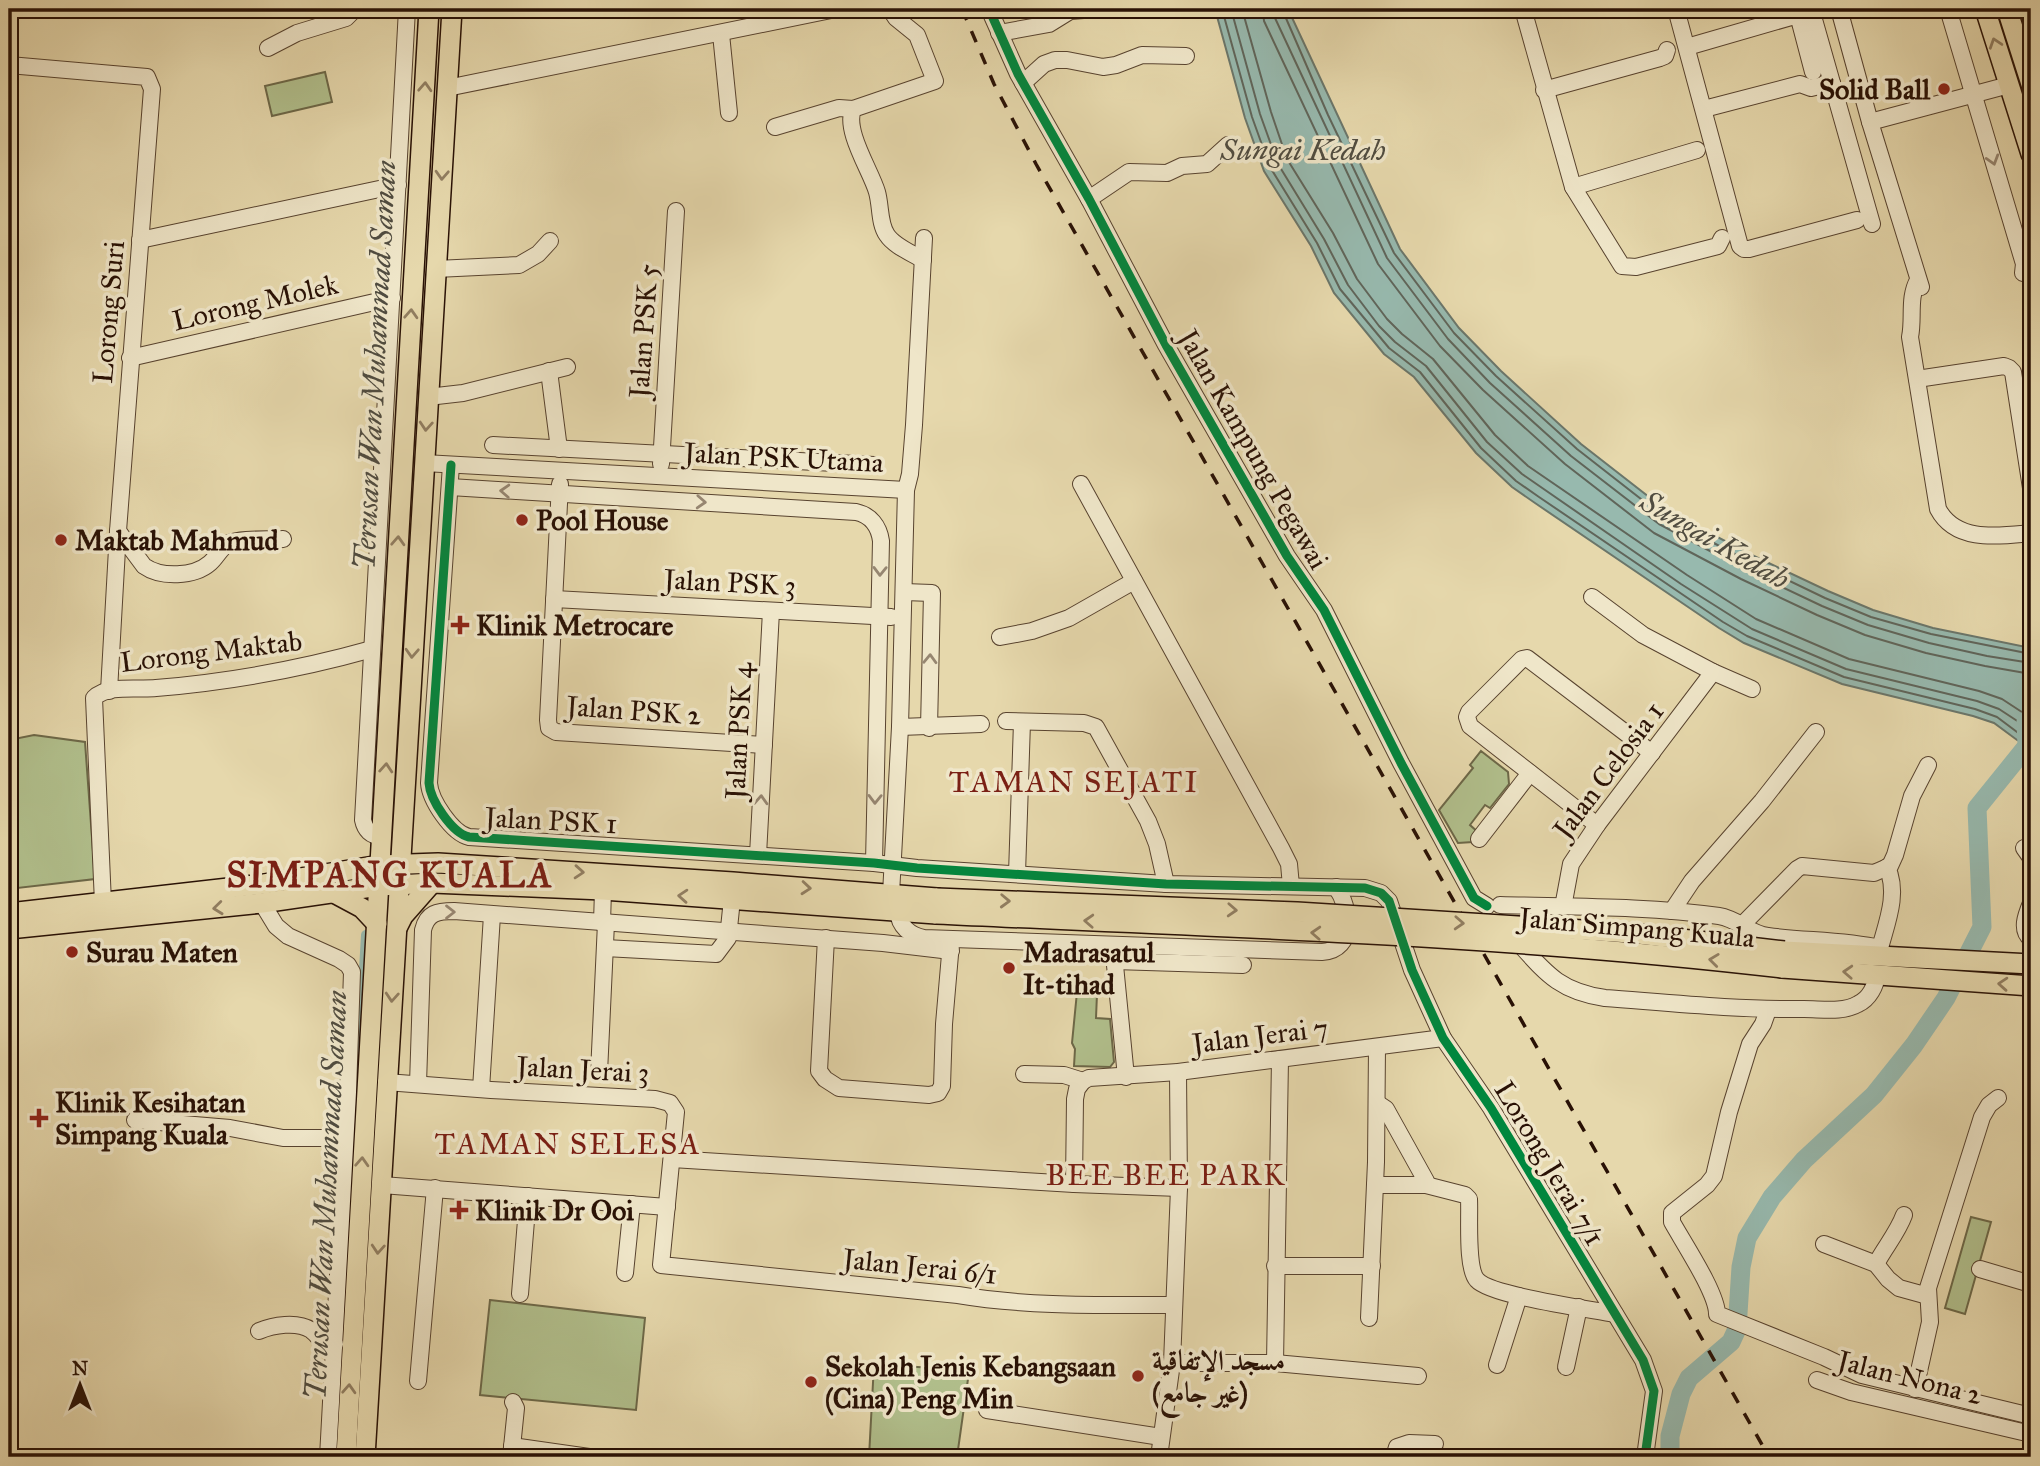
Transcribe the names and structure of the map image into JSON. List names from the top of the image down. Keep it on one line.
{"streets":{"main road":["Jalan Simpang Kuala"],"street":["Lorong Molek","Lorong Suri","Jalan PSK 5","Jalan Kampung Pegawai","Jalan PSK Utama","Jalan PSK 3","Lorong Maktab","Jalan PSK 2","Jalan PSK 4","Jalan Celosia 1","Jalan PSK 1","Jalan Jerai 7","Jalan Jerai 3","Lorong Jerai 7/1","Jalan Jerai 6/1","Jalan Nona 2"]},"crossings":[["Lorong Molek","Lorong Suri"],["Lorong Suri","Lorong Maktab"],["Jalan PSK 5","Jalan PSK Utama"],["Jalan Kampung Pegawai","Jalan Simpang Kuala"],["Jalan PSK Utama","Jalan PSK 3"],["Jalan PSK Utama","Jalan PSK 2"],["Jalan PSK Utama","Jalan PSK 1"],["Jalan PSK Utama","Jalan Simpang Kuala"],["Jalan PSK 3","Jalan PSK 2"],["Jalan PSK 3","Jalan PSK 4"],["Lorong Maktab","Jalan Simpang Kuala"],["Jalan PSK 2","Jalan PSK 4"],["Jalan PSK 4","Jalan PSK 1"],["Jalan PSK 1","Lorong Jerai 7/1"],["Jalan Jerai 7","Lorong Jerai 7/1"]],"districts":["TAMAN SEJATI","SIMPANG KUALA","TAMAN SELESA","BEE BEE PARK"],"water":["Sungai Kedah","Terusan Wan Muhammad Saman"],"places":{"other":["Solid Ball","Pool House","Maktab Mahmud","Surau Maten","Madrasatul It-tihad","مسجد الإتفاقية (غير جامع)","Sekolah Jenis Kebangsaan (Cina) Peng Min"],"health":["Klinik Metrocare","Klinik Kesihatan Simpang Kuala","Klinik Dr Ooi"]},"north":"top"}
